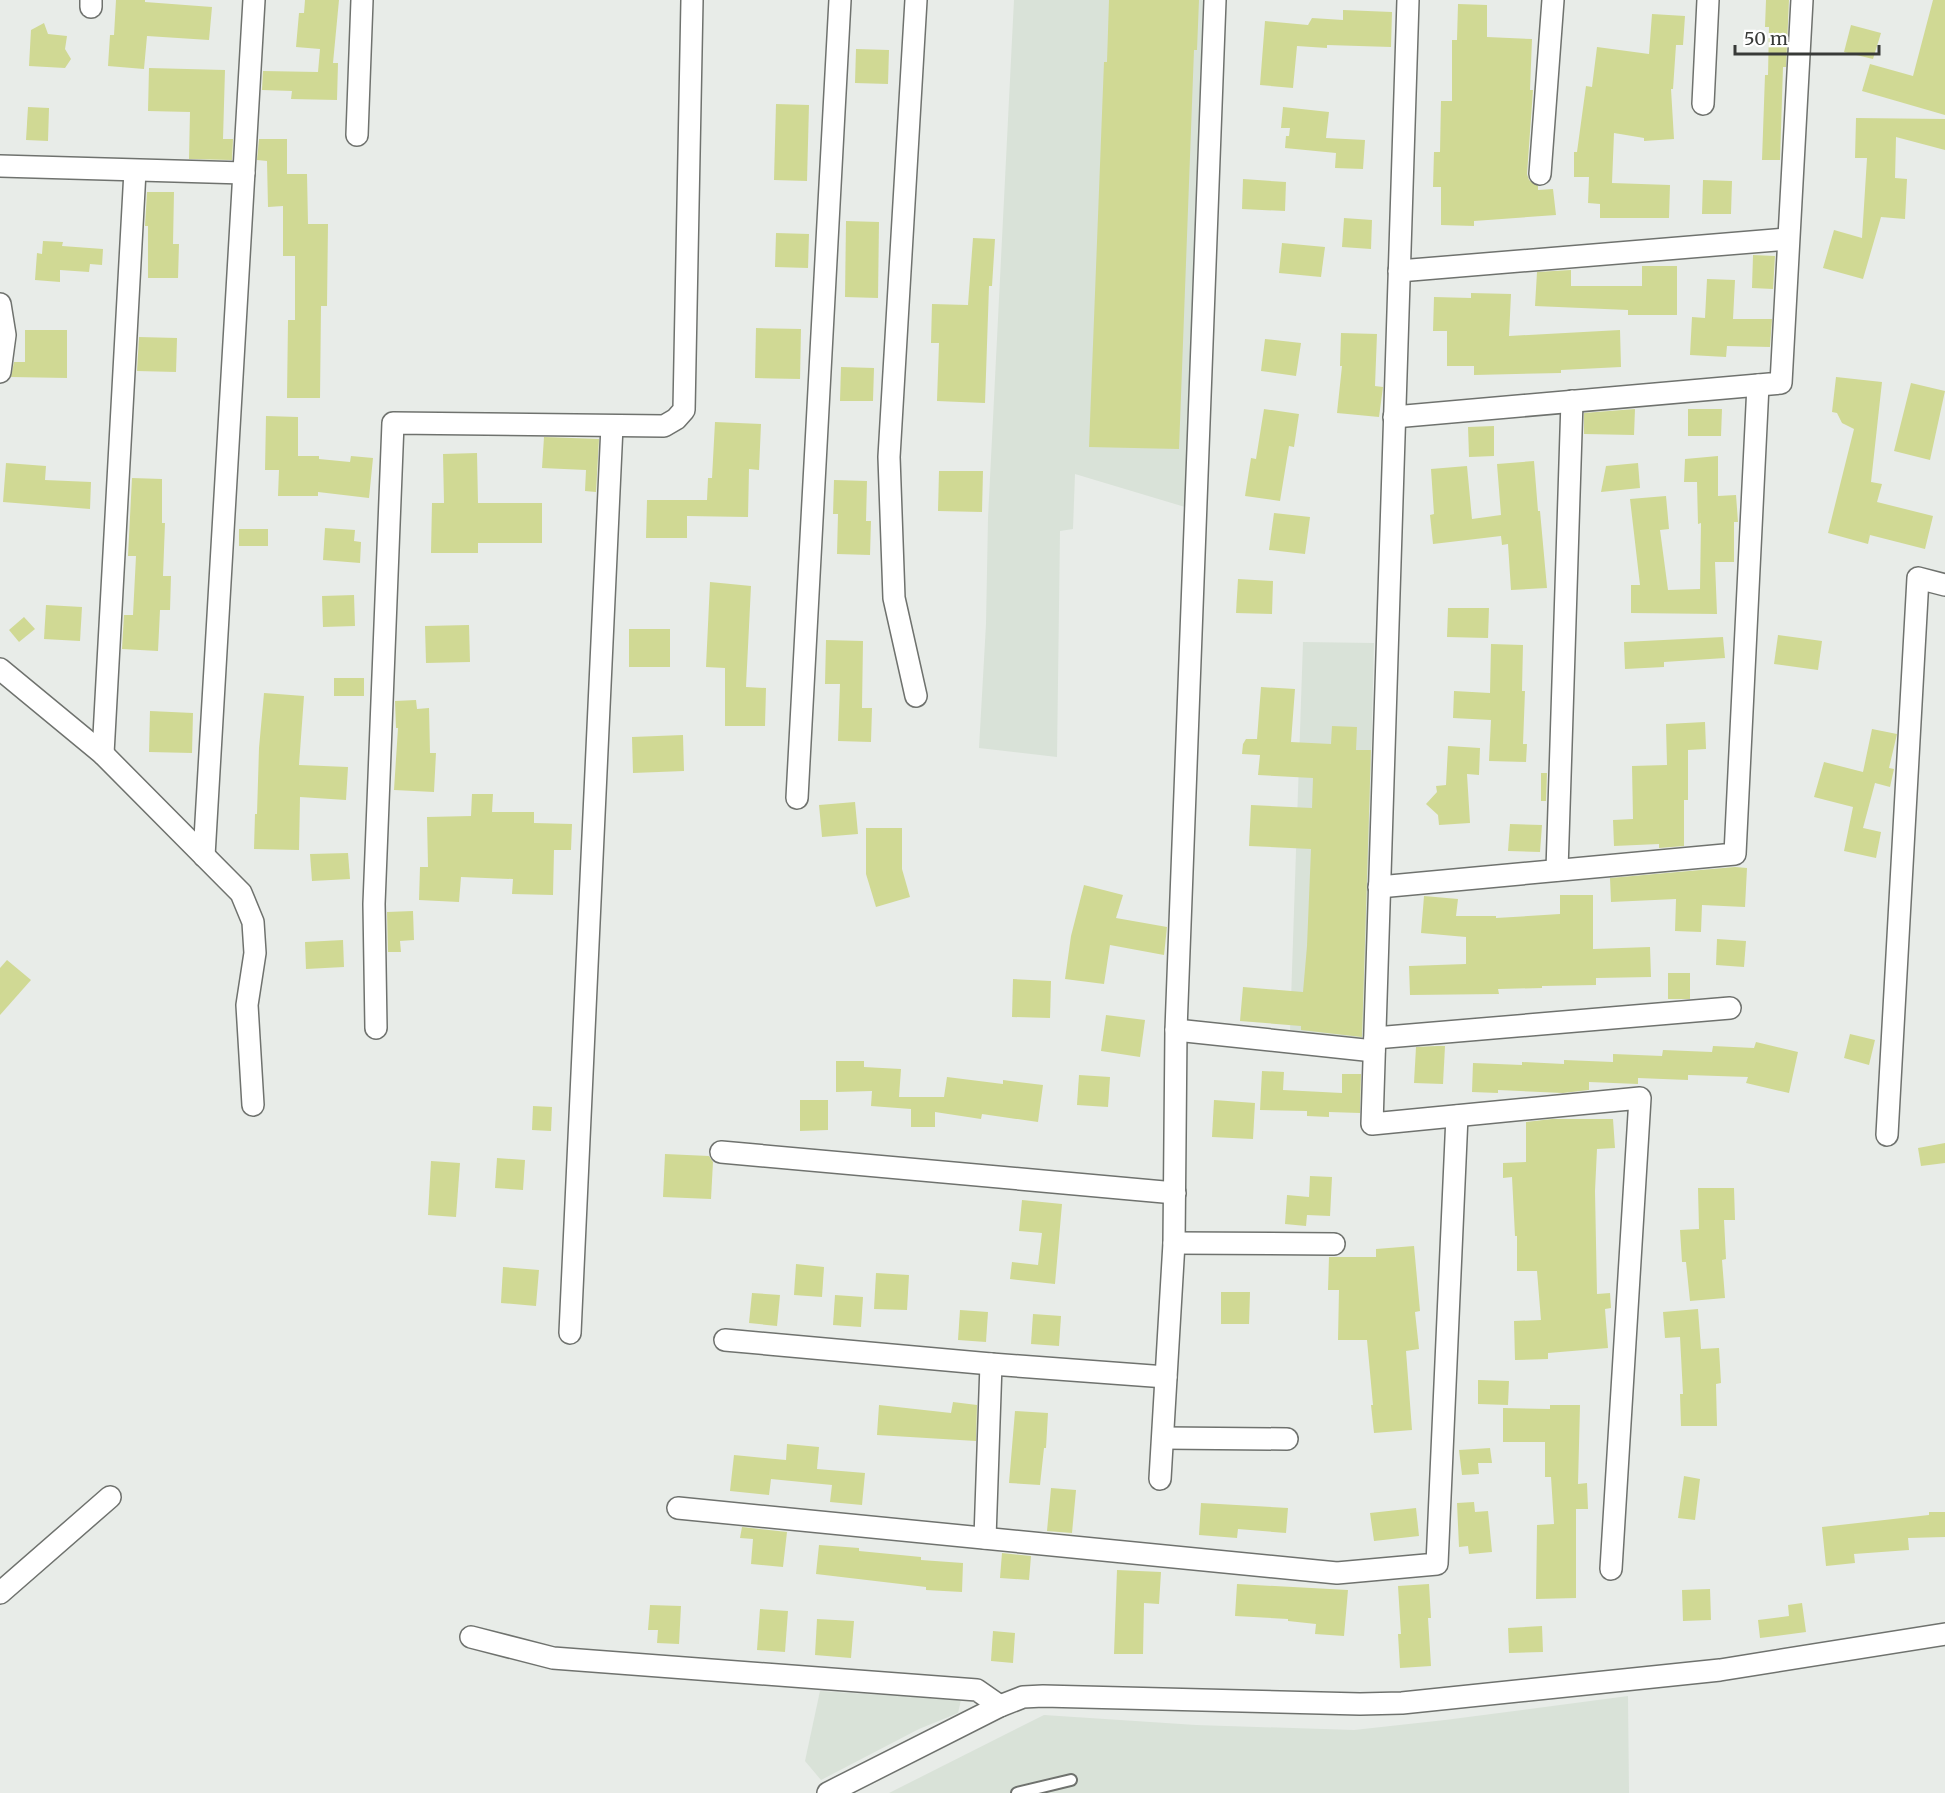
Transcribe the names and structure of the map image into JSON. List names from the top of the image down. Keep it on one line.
{"scale_bar":"50 m"}
